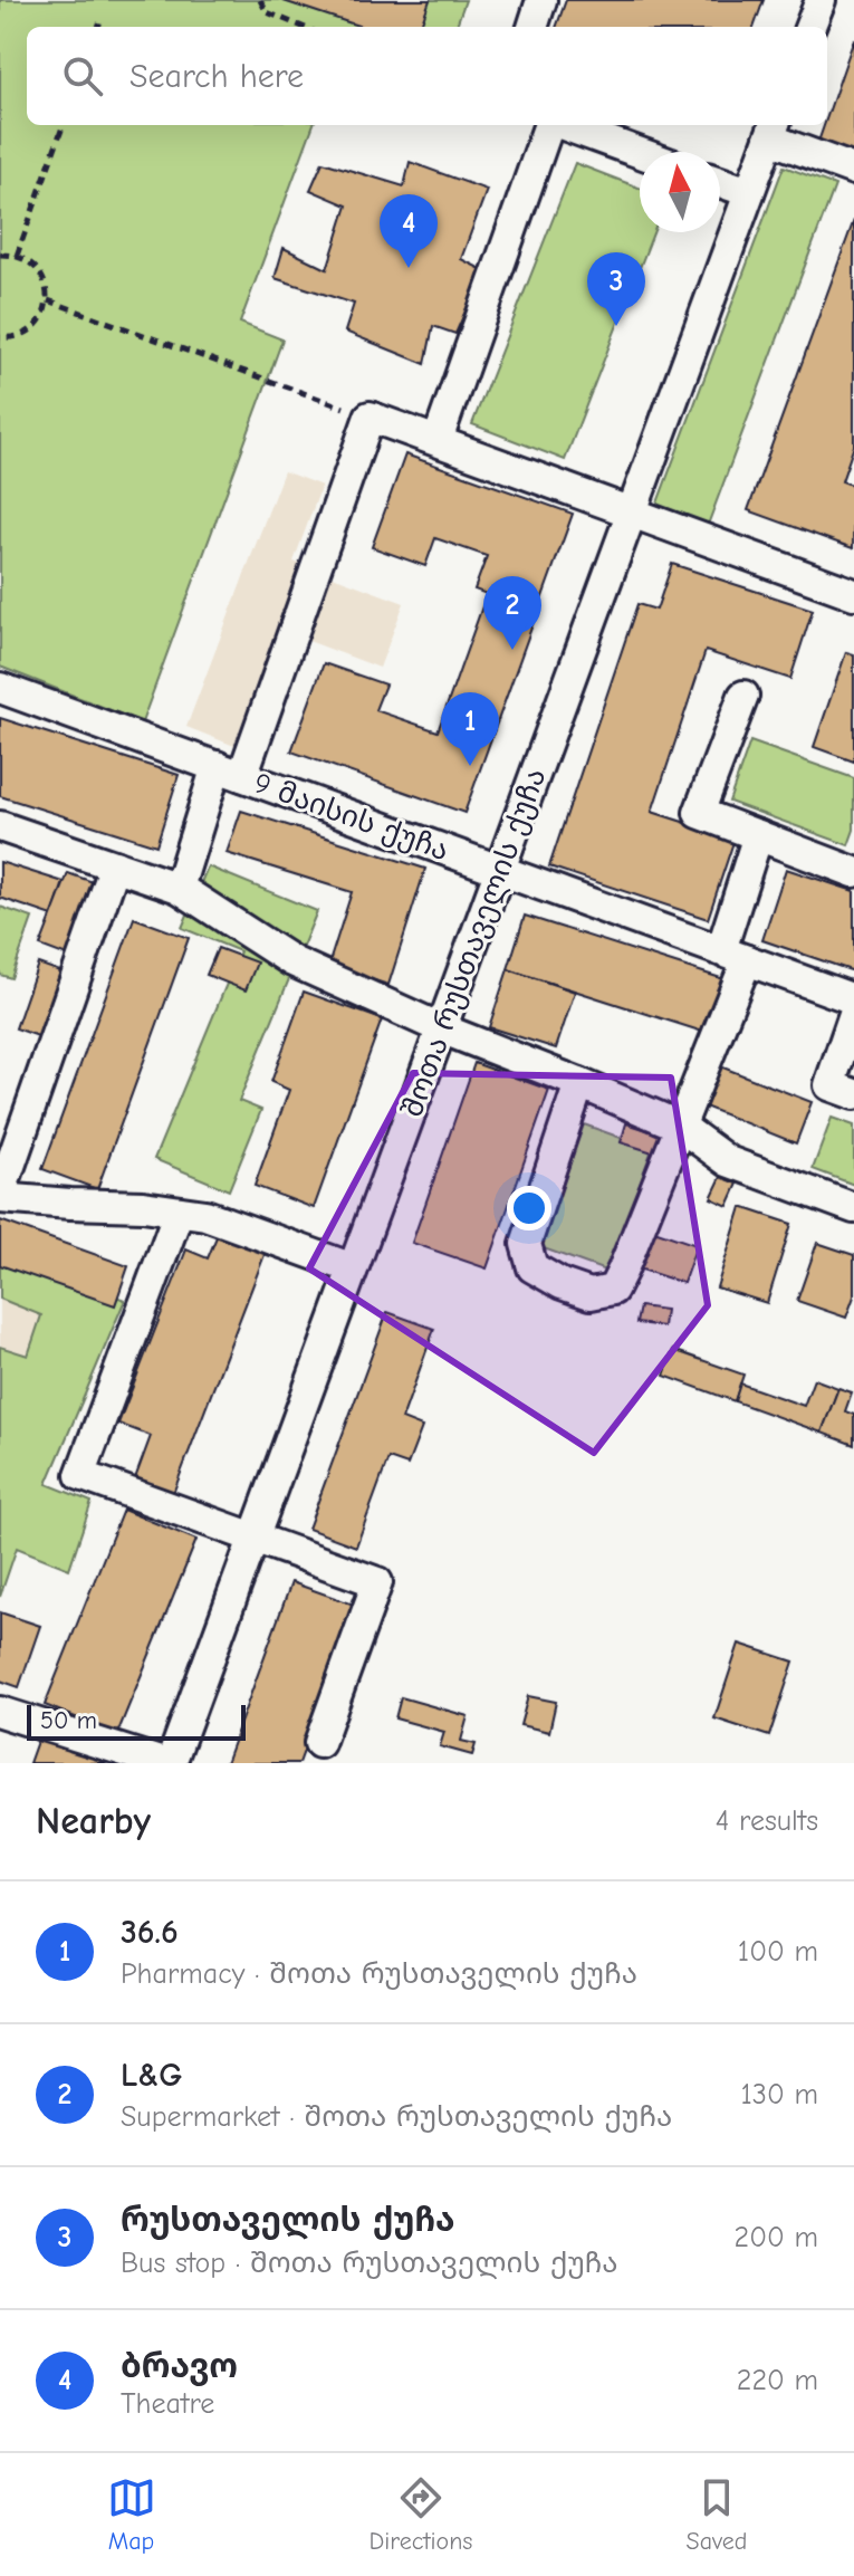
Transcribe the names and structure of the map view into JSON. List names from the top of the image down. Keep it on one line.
{"streets":{"street":["9 მაისის ქუჩა","შოთა რუსთაველის ქუჩა"]},"crossings":[["9 მაისის ქუჩა","შოთა რუსთაველის ქუჩა"]],"scale_bar":"50 m","north":"top","page":{"search":"Search here","pins":["4","3","2","1"],"scale":"50 m","heading":["Nearby","4 results"],"list":[{"mark":"1","name":"36.6","note":"Pharmacy · შოთა რუსთაველის ქუჩა","value":"100 m"},{"mark":"2","name":"L&G","note":"Supermarket · შოთა რუსთაველის ქუჩა","value":"130 m"},{"mark":"3","name":"რუსთაველის ქუჩა","note":"Bus stop · შოთა რუსთაველის ქუჩა","value":"200 m"},{"mark":"4","name":"ბრავო","note":"Theatre","value":"220 m"}],"nav":["Map","Directions","Saved"]}}
